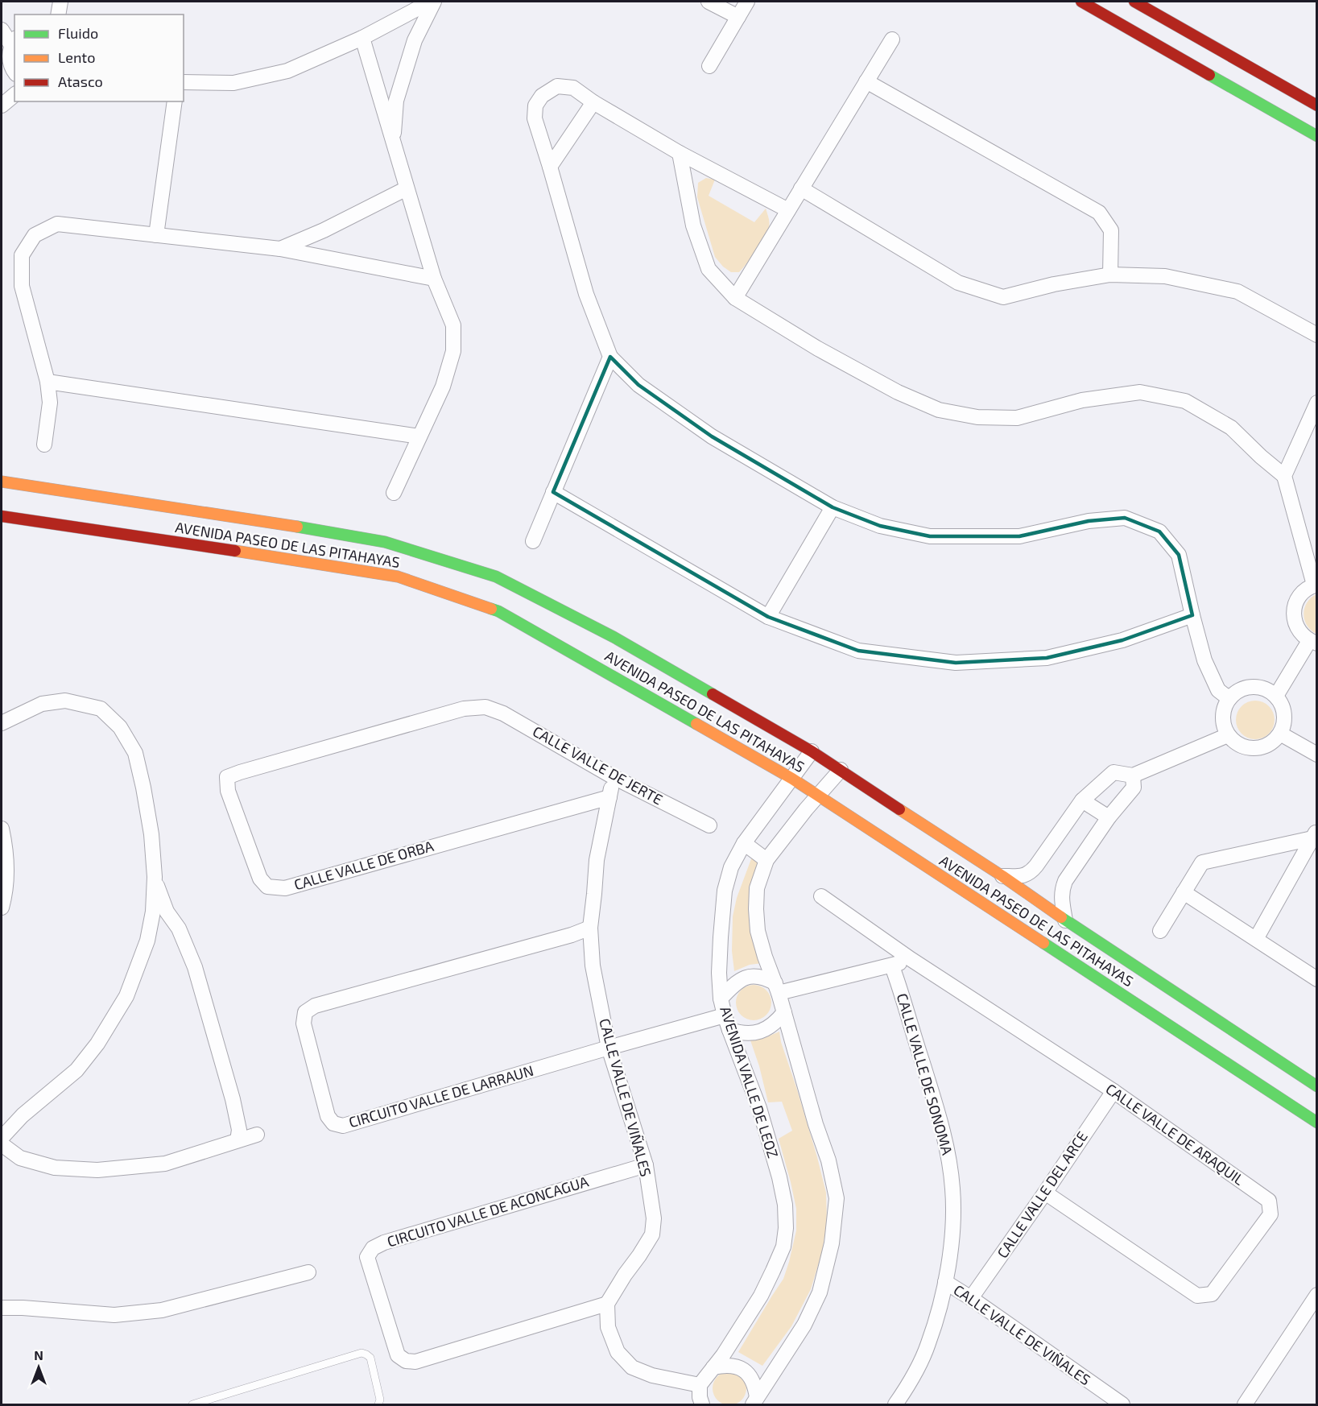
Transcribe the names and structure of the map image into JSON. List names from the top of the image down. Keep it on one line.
{"streets":{"main road":["AVENIDA PASEO DE LAS PITAHAYAS"],"street":["CALLE VALLE DE JERTE","CALLE VALLE DE ORBA","CALLE VALLE DE SONOMA","AVENIDA VALLE DE LEOZ","CIRCUITO VALLE DE LARRAUN","CALLE VALLE DE VIÑALES","CALLE VALLE DE ARAQUIL","CALLE VALLE DEL ARCE","CIRCUITO VALLE DE ACONCAGUA"]},"crossings":[["AVENIDA PASEO DE LAS PITAHAYAS","AVENIDA VALLE DE LEOZ"],["CALLE VALLE DE JERTE","CALLE VALLE DE ORBA"],["CALLE VALLE DE JERTE","CALLE VALLE DE VIÑALES"],["CALLE VALLE DE ORBA","CALLE VALLE DE VIÑALES"],["CALLE VALLE DE SONOMA","CALLE VALLE DE VIÑALES"],["AVENIDA VALLE DE LEOZ","CIRCUITO VALLE DE LARRAUN"],["CIRCUITO VALLE DE LARRAUN","CALLE VALLE DE VIÑALES"],["CALLE VALLE DE VIÑALES","CALLE VALLE DEL ARCE"],["CALLE VALLE DE VIÑALES","CIRCUITO VALLE DE ACONCAGUA"],["CALLE VALLE DE ARAQUIL","CALLE VALLE DEL ARCE"]],"legend":["Fluido","Lento","Atasco"],"north":"top"}
